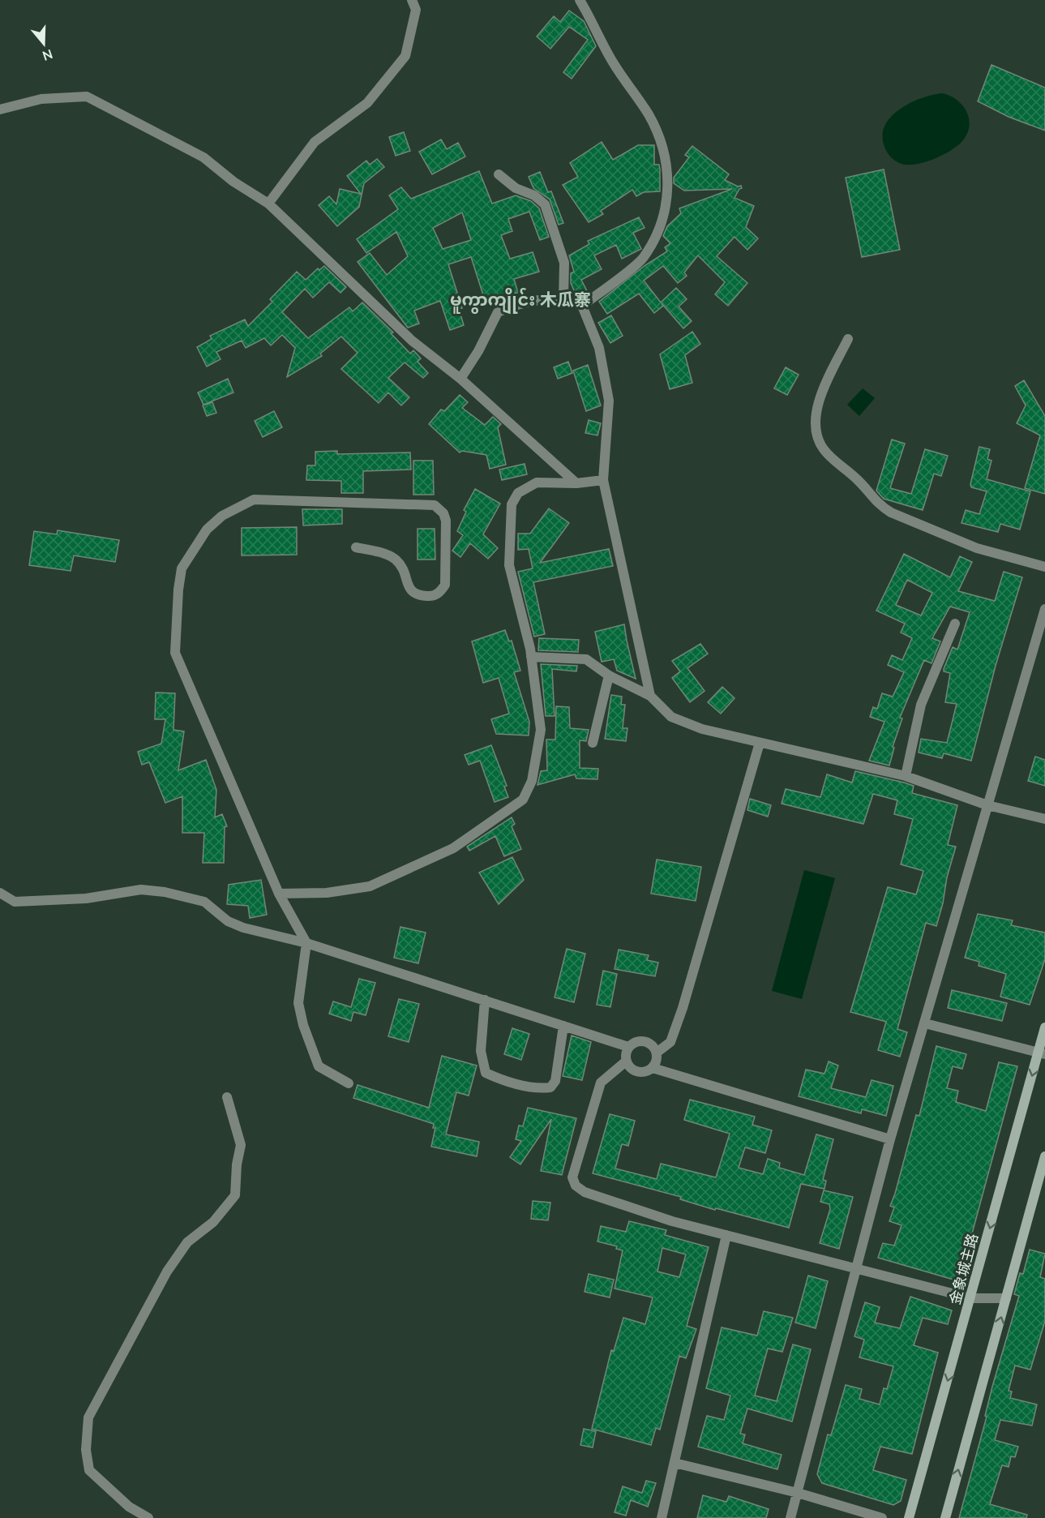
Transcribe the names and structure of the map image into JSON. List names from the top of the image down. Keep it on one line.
{"streets":{"main road":["金象城主路"]},"districts":["မူကွာကျိုင်း 木瓜寨"],"north":"bottom"}
